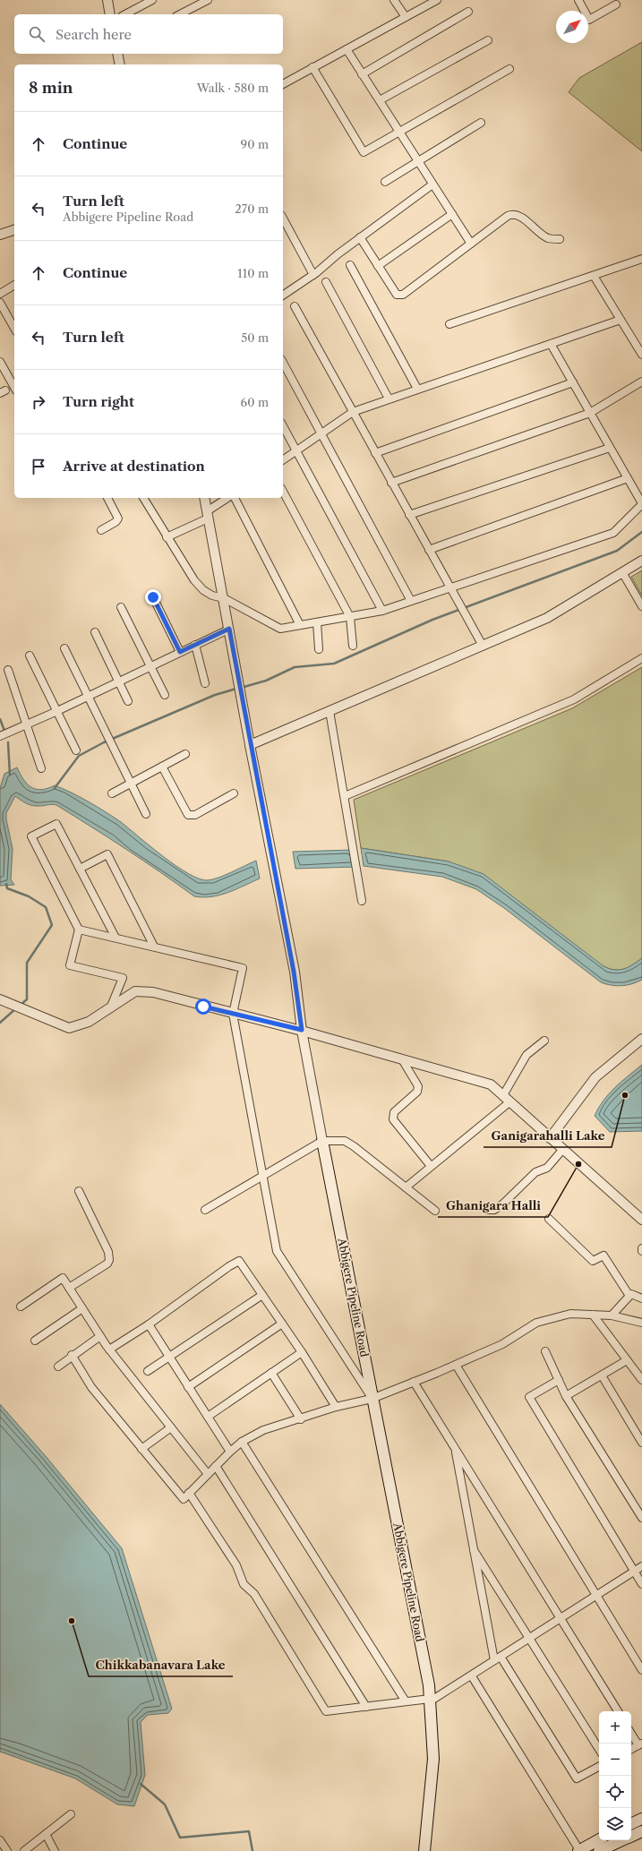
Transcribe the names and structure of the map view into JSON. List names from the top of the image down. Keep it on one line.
{"streets":{"main road":["Abbigere Pipeline Road"]},"places":["Ganigarahalli Lake","Ghanigara Halli","Chikkabanavara Lake"],"north":"top right","page":{"search":"Search here","heading":["8 min","Walk · 580 m"],"list":[["Continue","90 m"],["Turn left","Abbigere Pipeline Road","270 m"],["Continue","110 m"],["Turn left","50 m"],["Turn right","60 m"],"Arrive at destination"],"map_buttons":["+","−"]}}
